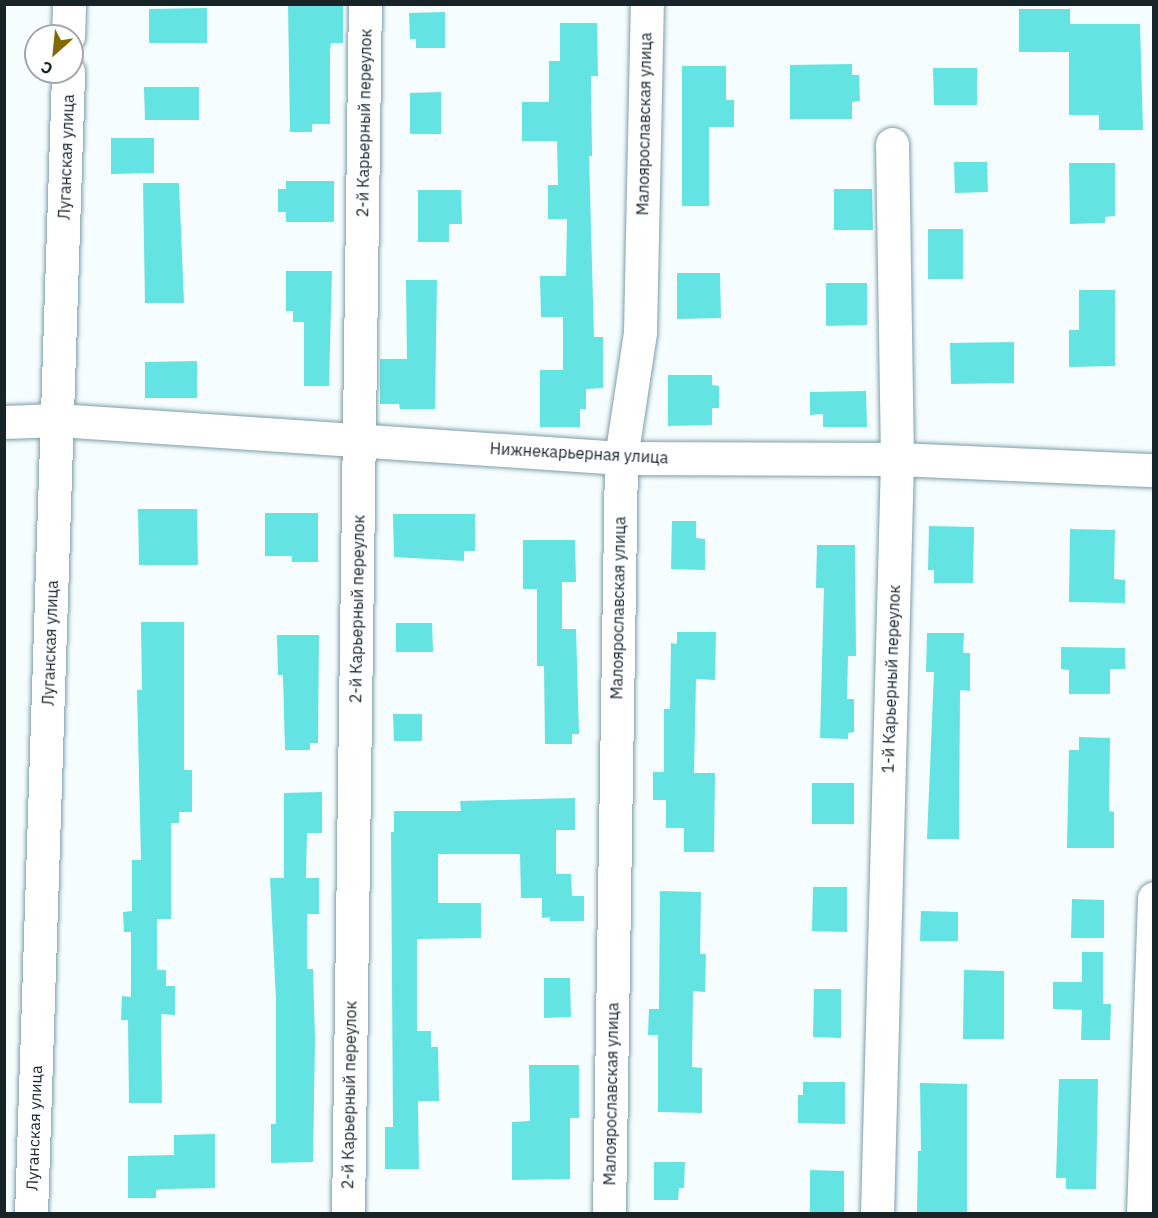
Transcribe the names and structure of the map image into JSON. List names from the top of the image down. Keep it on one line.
{"streets":{"street":["2-й Карьерный переулок","Малоярославская улица","Луганская улица","Нижнекарьерная улица","1-й Карьерный переулок"]},"crossings":[["2-й Карьерный переулок","Нижнекарьерная улица"],["Малоярославская улица","Нижнекарьерная улица"],["Луганская улица","Нижнекарьерная улица"],["Нижнекарьерная улица","1-й Карьерный переулок"]],"north":"bottom left"}
